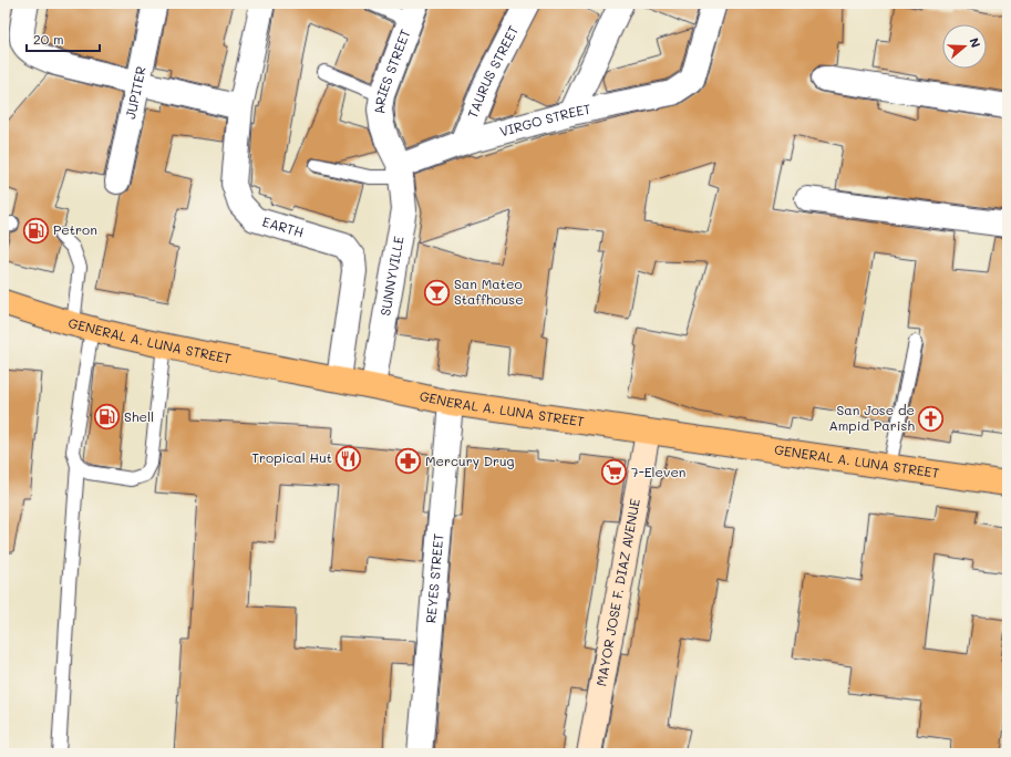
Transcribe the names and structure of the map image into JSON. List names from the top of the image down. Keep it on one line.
{"streets":{"main road":["GENERAL A. LUNA STREET"],"street":["ARIES STREET","TAURUS STREET","JUPITER","VIRGO STREET","EARTH","SUNNYVILLE","REYES STREET","MAYOR JOSE F. DIAZ AVENUE"]},"crossings":[["ARIES STREET","VIRGO STREET"],["ARIES STREET","SUNNYVILLE"],["TAURUS STREET","VIRGO STREET"],["VIRGO STREET","SUNNYVILLE"],["EARTH","GENERAL A. LUNA STREET"],["SUNNYVILLE","GENERAL A. LUNA STREET"],["GENERAL A. LUNA STREET","REYES STREET"],["GENERAL A. LUNA STREET","MAYOR JOSE F. DIAZ AVENUE"]],"places":{"fuel station":["Petron","Shell"],"bar":["San Mateo Staffhouse"],"church":["San Jose de Ampid Parish"],"restaurant":["Tropical Hut"],"pharmacy":["Mercury Drug"],"supermarket":["7-Eleven"]},"scale_bar":"20 m","north":"right"}
